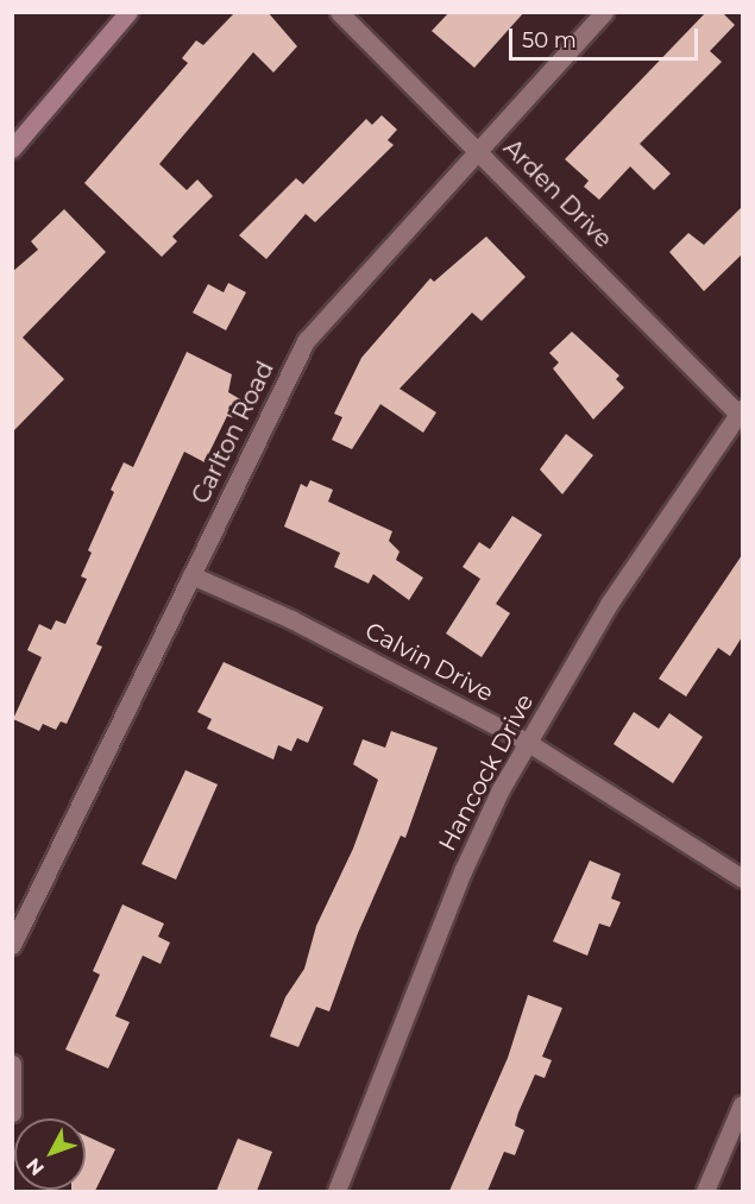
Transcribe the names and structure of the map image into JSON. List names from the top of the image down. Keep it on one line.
{"streets":{"street":["Arden Drive","Carlton Road","Calvin Drive","Hancock Drive"]},"crossings":[["Arden Drive","Carlton Road"],["Arden Drive","Hancock Drive"],["Carlton Road","Calvin Drive"],["Calvin Drive","Hancock Drive"]],"scale_bar":"50 m","north":"bottom left"}
